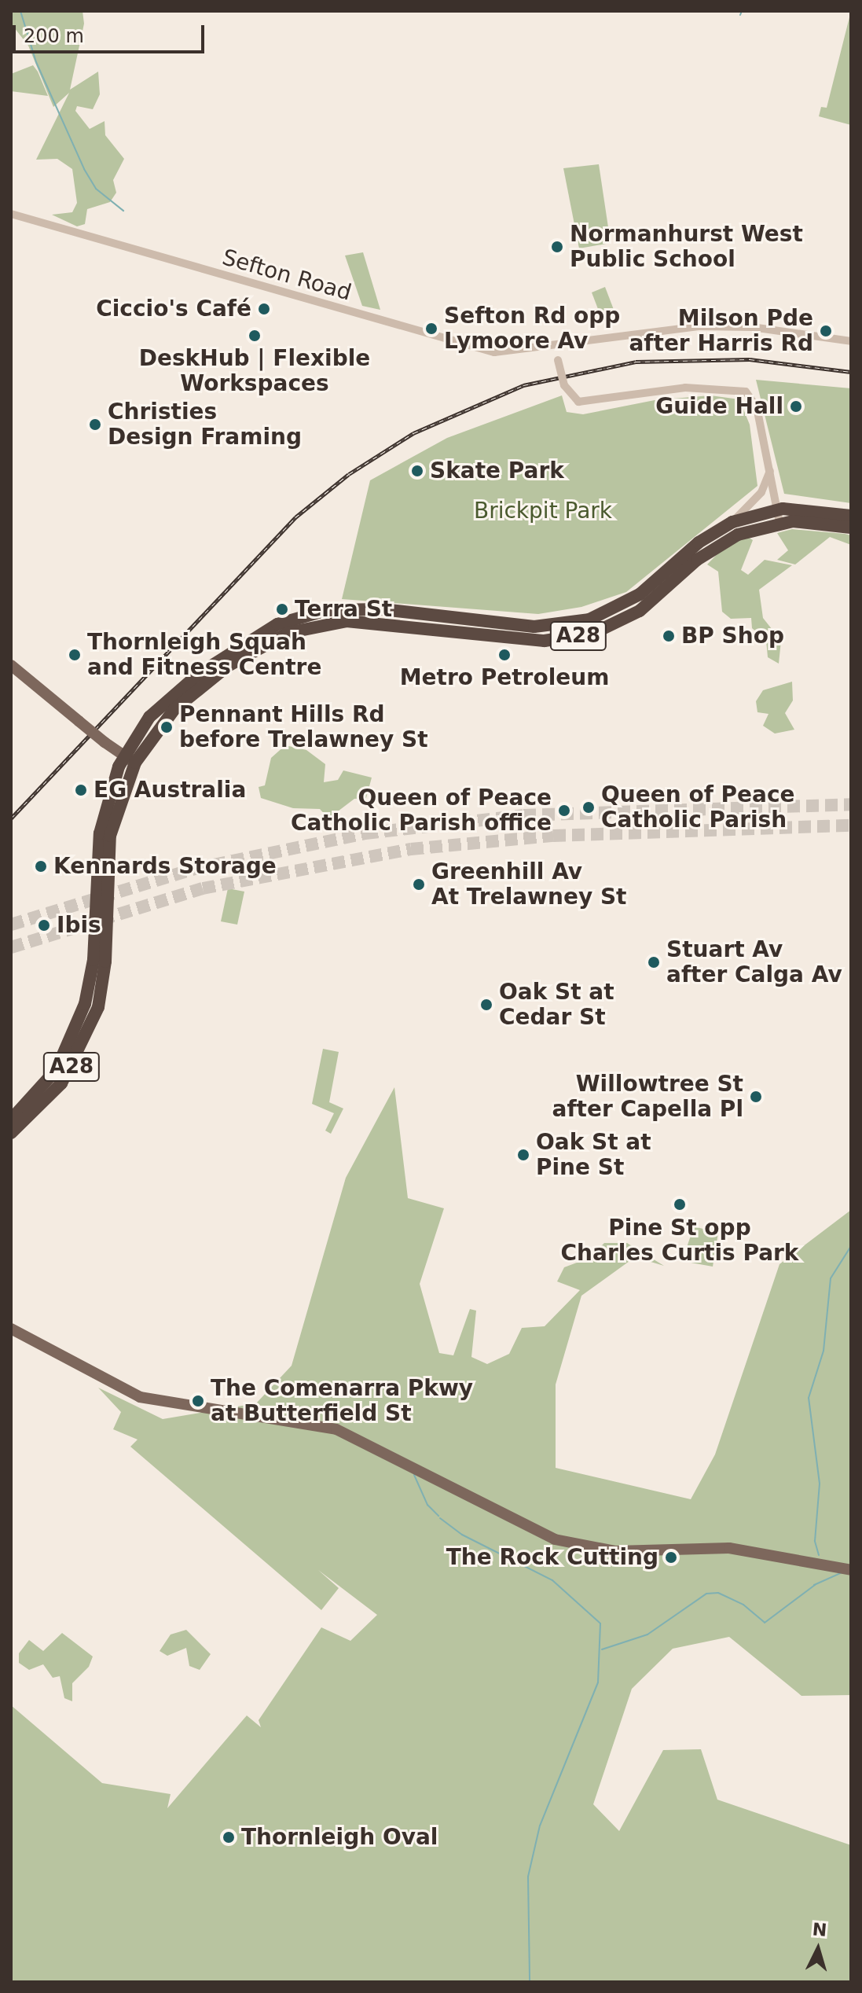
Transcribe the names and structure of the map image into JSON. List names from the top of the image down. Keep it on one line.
{"streets":{"highway":["A28"],"street":["Sefton Road"]},"parks":["Brickpit Park"],"places":["Normanhurst West Public School","Ciccio's Café","Sefton Rd opp Lymoore Av","Milson Pde after Harris Rd","DeskHub | Flexible Workspaces","Guide Hall","Christies Design Framing","Skate Park","Terra St","BP Shop","Thornleigh Squah and Fitness Centre","Metro Petroleum","Pennant Hills Rd before Trelawney St","EG Australia","Queen of Peace Catholic Parish","Queen of Peace Catholic Parish office","Kennards Storage","Greenhill Av At Trelawney St","Ibis","Stuart Av after Calga Av","Oak St at Cedar St","Willowtree St after Capella Pl","Oak St at Pine St","Pine St opp Charles Curtis Park","The Comenarra Pkwy at Butterfield St","The Rock Cutting","Thornleigh Oval"],"scale_bar":"200 m","north":"top"}
